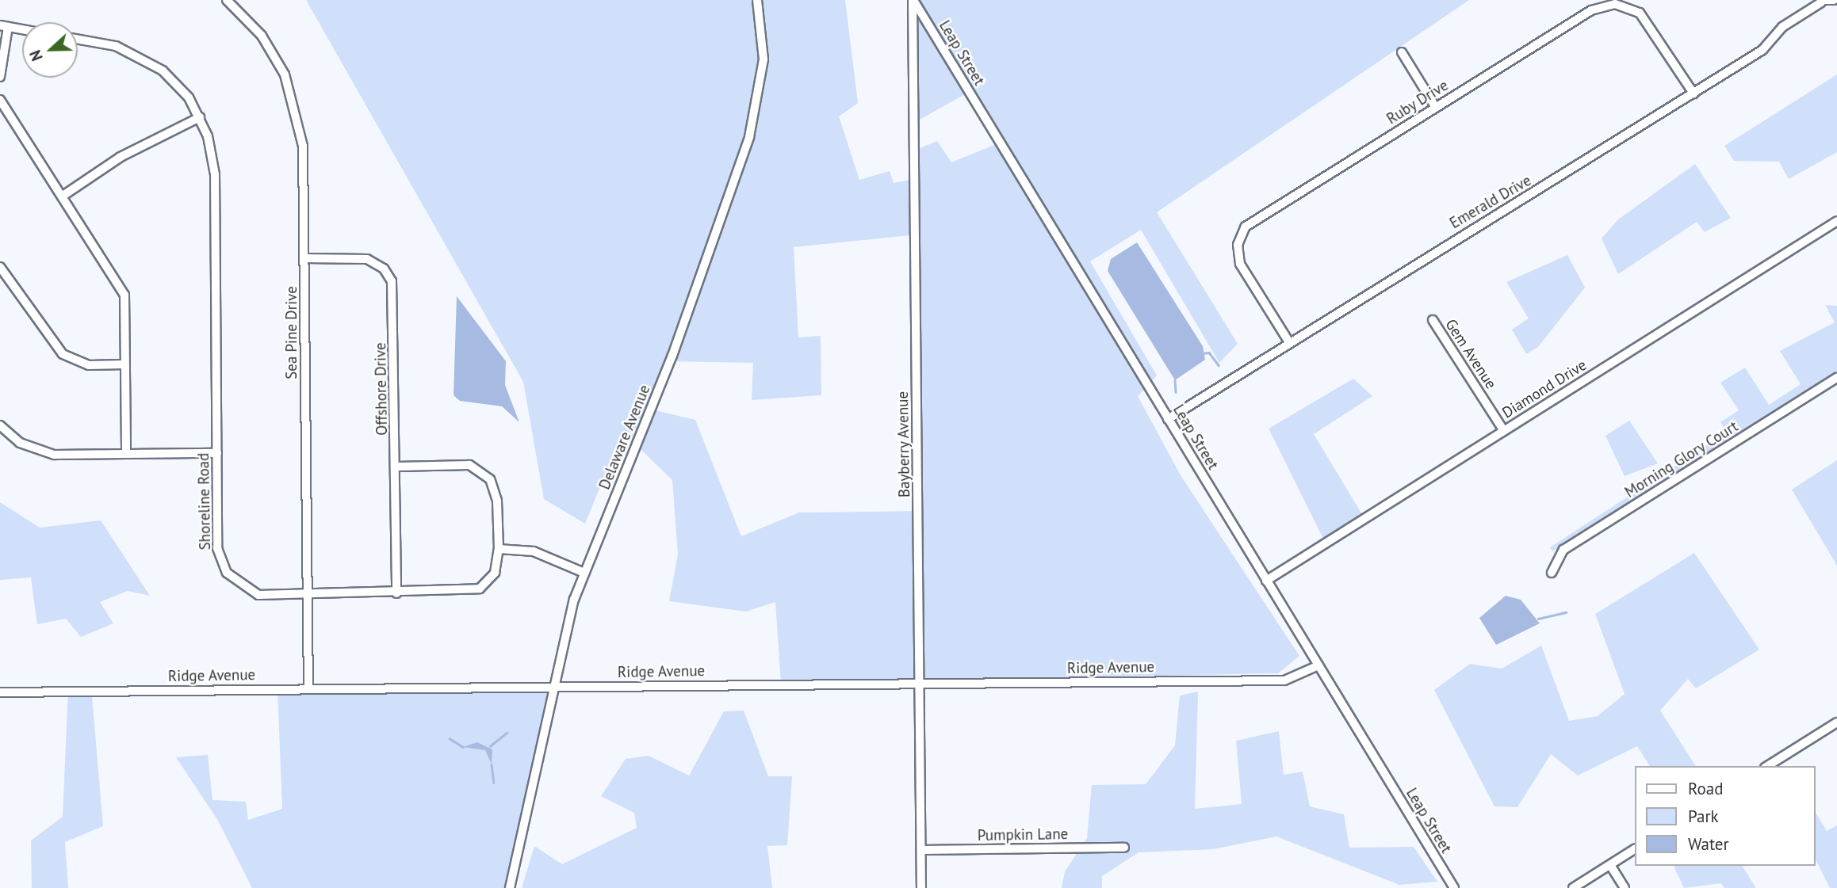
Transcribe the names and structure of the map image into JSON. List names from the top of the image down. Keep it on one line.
{"streets":{"street":["Leap Street","Ruby Drive","Emerald Drive","Sea Pine Drive","Gem Avenue","Offshore Drive","Diamond Drive","Delaware Avenue","Bayberry Avenue","Morning Glory Court","Shoreline Road","Ridge Avenue","Pumpkin Lane"]},"crossings":[["Leap Street","Emerald Drive"],["Leap Street","Diamond Drive"],["Leap Street","Bayberry Avenue"],["Leap Street","Ridge Avenue"],["Ruby Drive","Emerald Drive"],["Sea Pine Drive","Offshore Drive"],["Sea Pine Drive","Shoreline Road"],["Sea Pine Drive","Ridge Avenue"],["Gem Avenue","Diamond Drive"],["Offshore Drive","Shoreline Road"],["Delaware Avenue","Ridge Avenue"],["Bayberry Avenue","Ridge Avenue"],["Bayberry Avenue","Pumpkin Lane"]],"legend":["Road","Park","Water"],"north":"left"}
